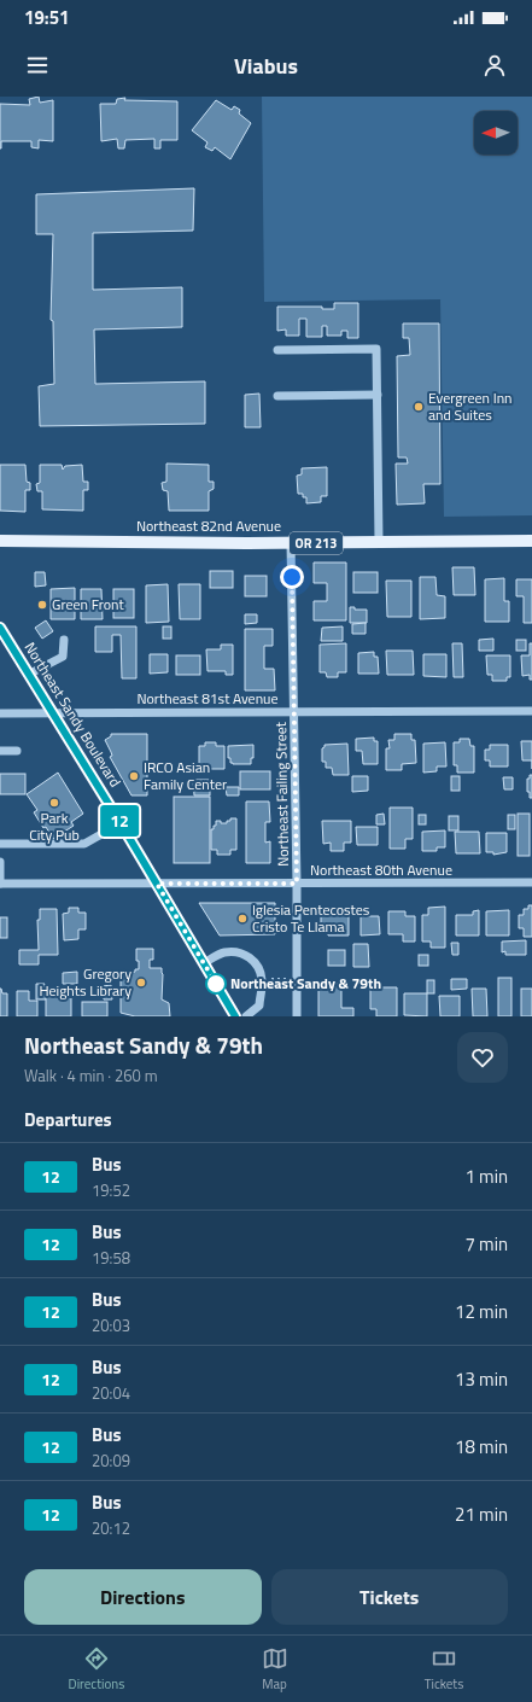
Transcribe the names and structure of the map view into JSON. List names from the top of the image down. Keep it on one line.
{"streets":{"main road":["Northeast 82nd Avenue","OR 213","Northeast Sandy Boulevard"],"street":["Northeast 81st Avenue","Northeast Failing Street","Northeast 80th Avenue"]},"crossings":[["Northeast 82nd Avenue","Northeast Failing Street"],["Northeast 81st Avenue","Northeast Sandy Boulevard"],["Northeast 81st Avenue","Northeast Failing Street"],["Northeast Sandy Boulevard","Northeast 80th Avenue"],["Northeast Failing Street","Northeast 80th Avenue"]],"places":["Evergreen Inn and Suites","Green Front","IRCO Asian Family Center","Park City Pub","Iglesia Pentecostes Cristo Te Llama","Gregory Heights Library","Northeast Sandy & 79th"],"lines":["bus line 12"],"north":"left","page":{"status":"19:51","header":"Viabus","on_map":"12","heading":[["Northeast Sandy & 79th","Walk · 4 min · 260 m"],"Departures"],"list":[{"mark":"12","name":"Bus","note":"19:52","value":"1 min"},{"mark":"12","name":"Bus","note":"19:58","value":"7 min"},{"mark":"12","name":"Bus","note":"20:03","value":"12 min"},{"mark":"12","name":"Bus","note":"20:04","value":"13 min"},{"mark":"12","name":"Bus","note":"20:09","value":"18 min"},{"mark":"12","name":"Bus","note":"20:12","value":"21 min"}],"buttons":["Directions","Tickets"],"tabs":["Directions","Map","Tickets"]}}
